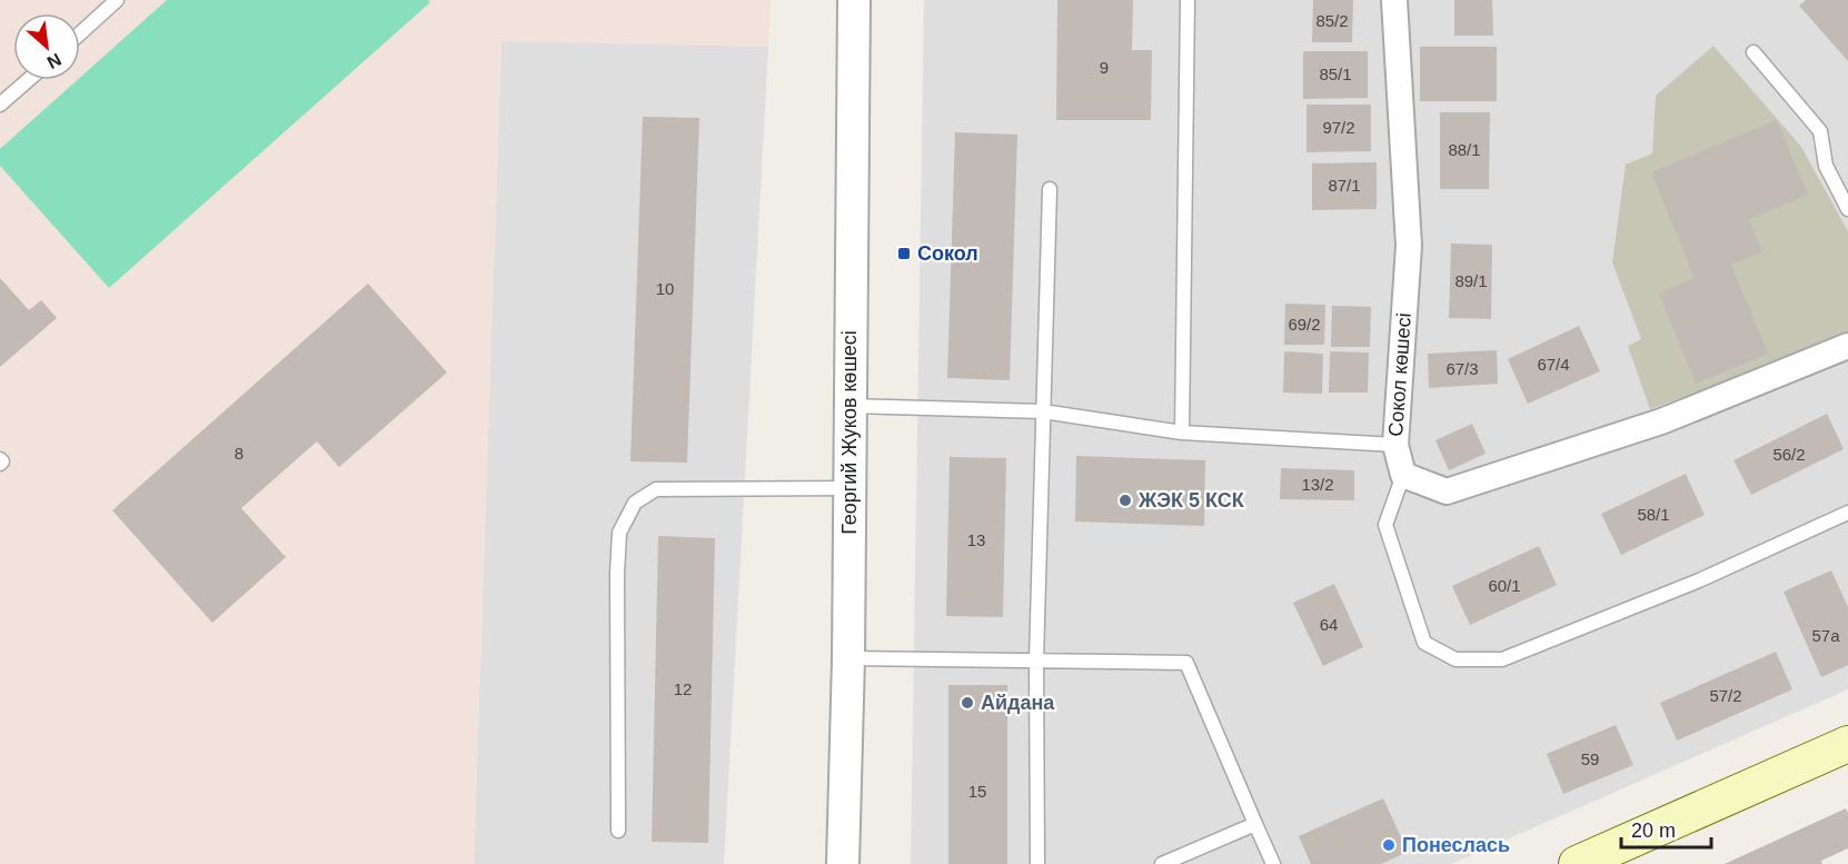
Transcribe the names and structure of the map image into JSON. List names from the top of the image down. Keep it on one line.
{"streets":{"street":["Сокол көшесі","Георгий Жуков көшесі"]},"places":{"transit":["Сокол"],"other":["ЖЭК 5 КСК","Айдана","Понеслась"]},"house_numbers":["85/2","9","85/1","97/2","88/1","87/1","89/1","10","69/2","67/4","67/3","8","56/2","13/2","58/1","13","60/1","64","57а","12","57/2","59","15"],"scale_bar":"20 m","north":"bottom right"}
